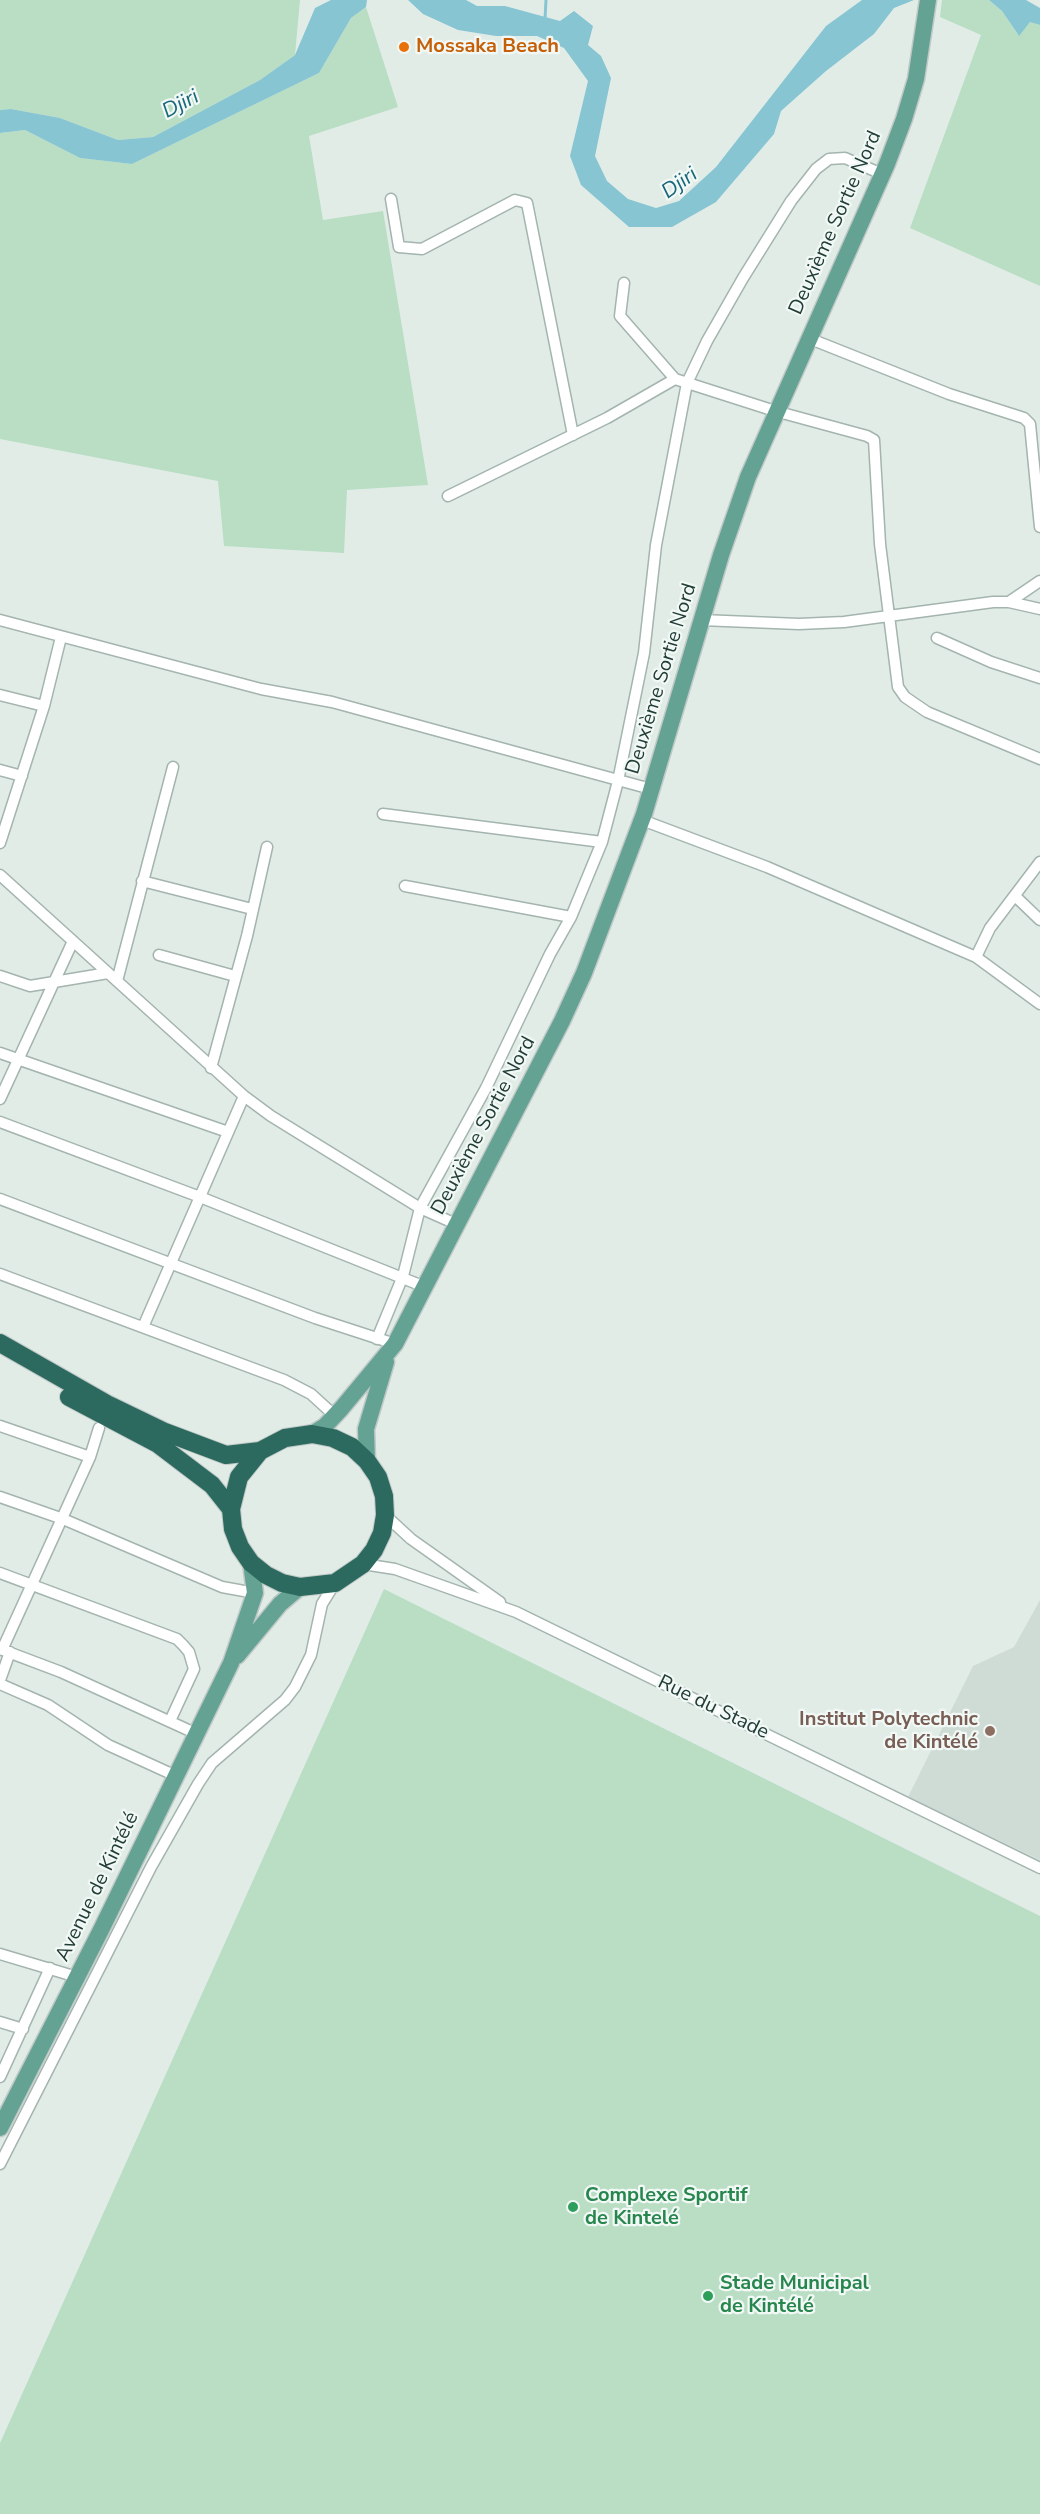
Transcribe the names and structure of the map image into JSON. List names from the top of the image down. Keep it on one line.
{"streets":{"main road":["Deuxième Sortie Nord","Avenue de Kintélé"],"street":["Rue du Stade"]},"crossings":[["Deuxième Sortie Nord","Rue du Stade"],["Deuxième Sortie Nord","Avenue de Kintélé"],["Rue du Stade","Avenue de Kintélé"]],"water":["Djiri"],"places":["Mossaka Beach","Institut Polytechnic de Kintélé","Complexe Sportif de Kintelé","Stade Municipal de Kintélé"]}
